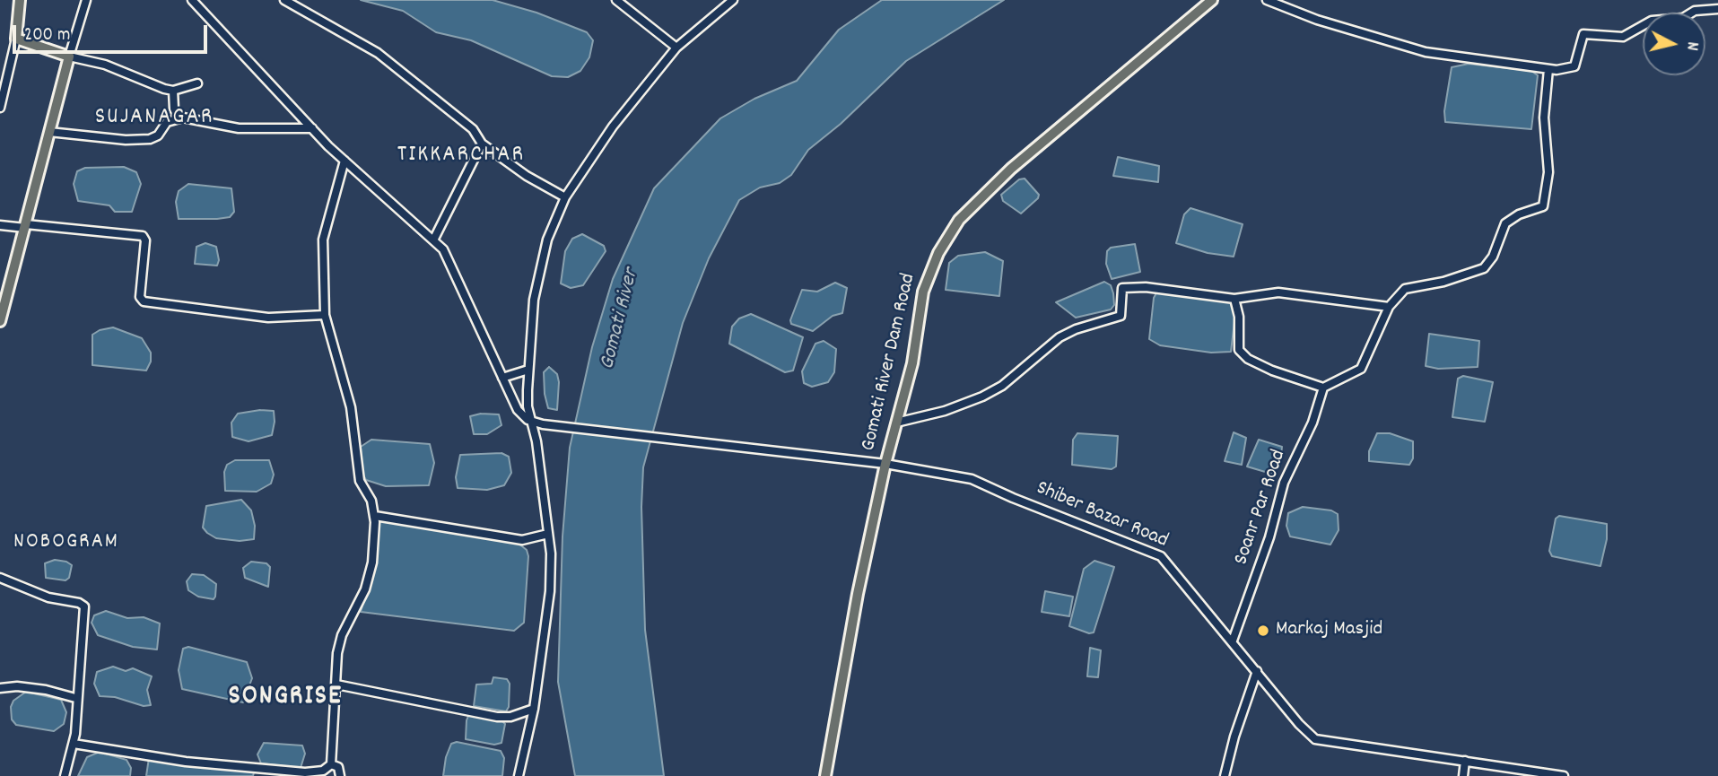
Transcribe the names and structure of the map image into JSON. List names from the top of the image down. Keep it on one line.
{"streets":{"main road":["Gomati River Dam Road"],"street":["Soanr Par Road","Shiber Bazar Road"]},"crossings":[["Gomati River Dam Road","Shiber Bazar Road"],["Soanr Par Road","Shiber Bazar Road"]],"districts":["SUJANAGAR","TIKKARCHAR","NOBOGRAM","SONGRISE"],"water":["Gomati River"],"places":["Markaj Masjid"],"scale_bar":"200 m","north":"right"}
